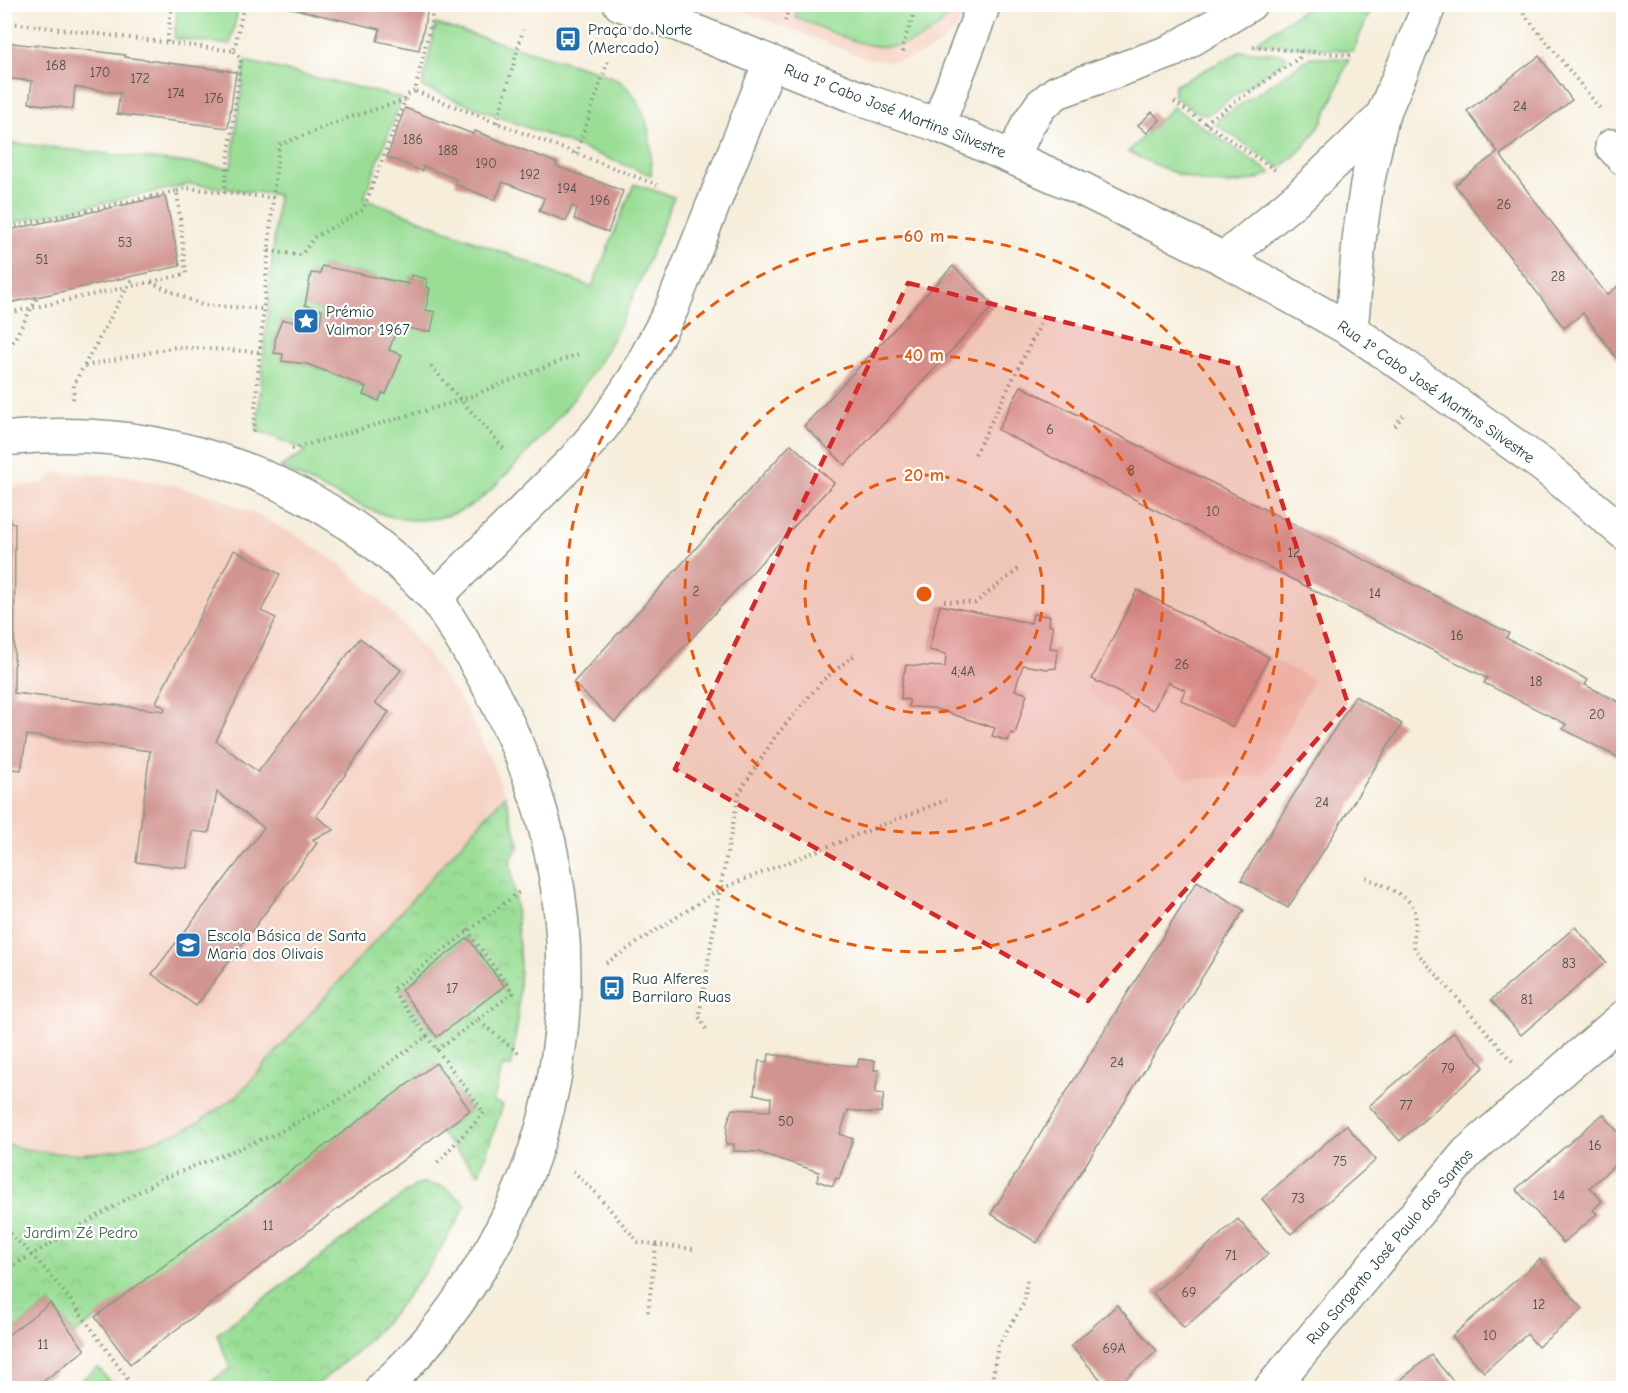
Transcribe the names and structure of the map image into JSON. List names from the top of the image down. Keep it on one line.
{"streets":{"street":["Rua 1º Cabo José Martins Silvestre","Rua Sargento José Paulo dos Santos"]},"parks":["Jardim Zé Pedro"],"places":{"bus stop":["Praça do Norte (Mercado)","Rua Alferes Barrilaro Ruas"],"place":["Prémio Valmor 1967"],"school or university":["Escola Básica de Santa Maria dos Olivais"]},"house_numbers":["168","170","172","174","176","24","186","188","190","192","194","196","26","53","51","28","6","8","10","12","2","14","16","26","4;4A","18","20","24","83","17","81","24","79","77","50","16","75","14","73","11","71","69","12","10","11","69A"],"rings":["60 m","40 m","20 m"]}
